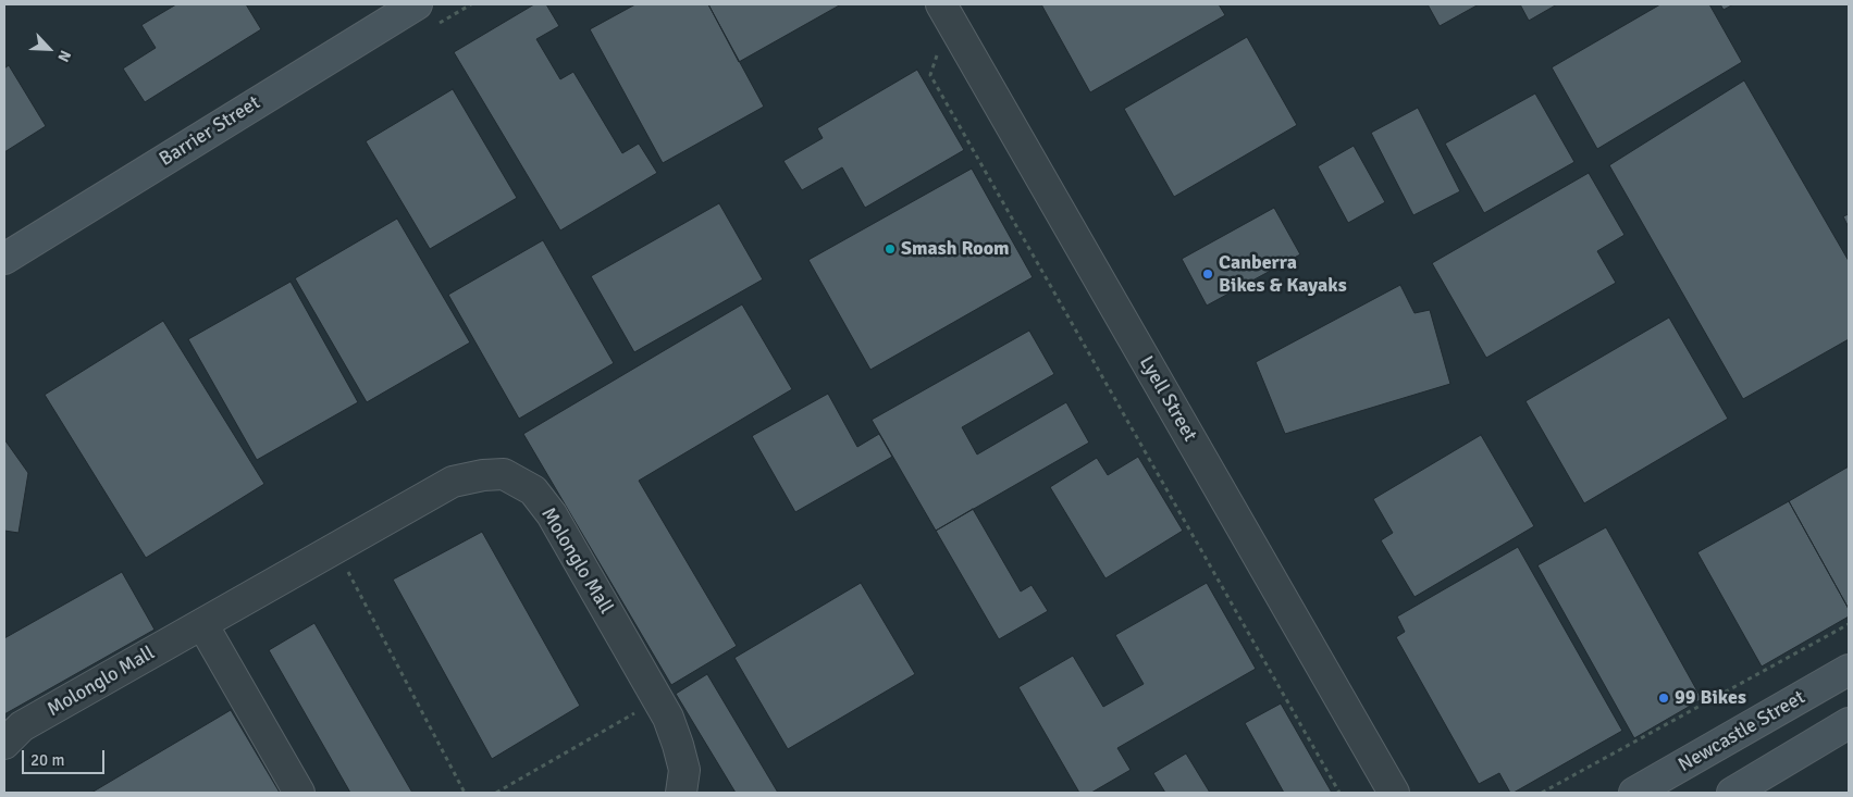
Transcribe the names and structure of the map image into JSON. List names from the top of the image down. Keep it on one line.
{"streets":{"street":["Barrier Street","Lyell Street","Molonglo Mall","Newcastle Street"]},"places":["Smash Room","Canberra Bikes & Kayaks","99 Bikes"],"scale_bar":"20 m","north":"bottom right"}
